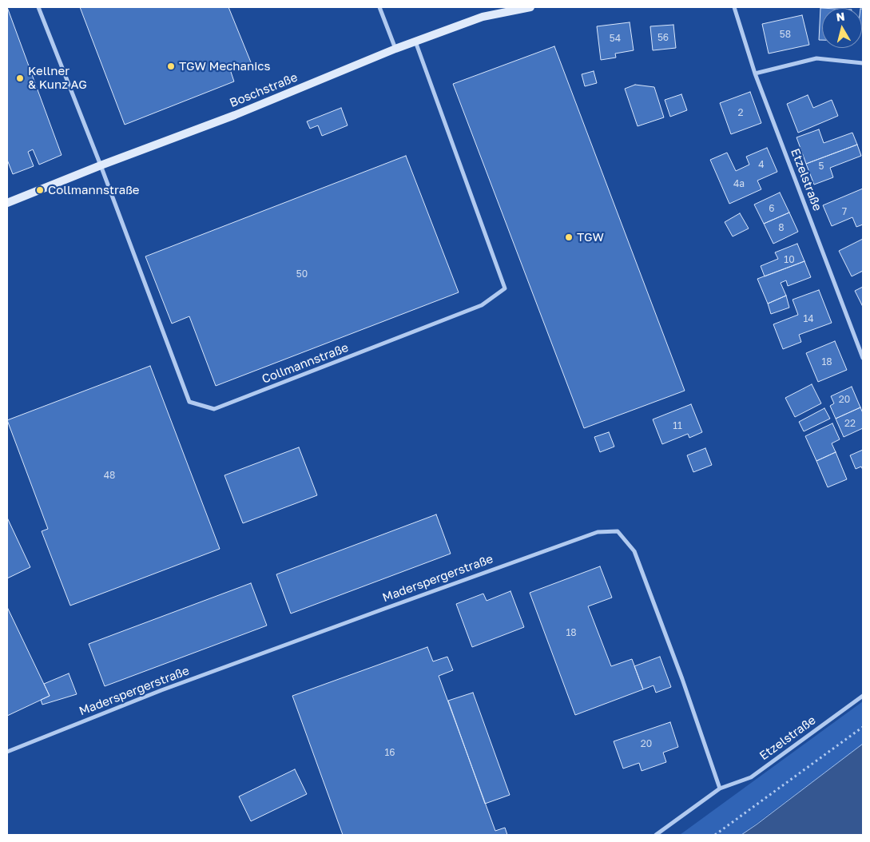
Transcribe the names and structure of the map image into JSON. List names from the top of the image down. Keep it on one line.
{"streets":{"main road":["Boschstraße"],"street":["Etzelstraße","Collmannstraße","Maderspergerstraße"]},"crossings":[["Boschstraße","Collmannstraße"],["Etzelstraße","Maderspergerstraße"]],"places":["TGW Mechanics","Kellner & Kunz AG","Collmannstraße","TGW"],"house_numbers":["58","56","54","2","4","5","4a","6","7","8","10","50","14","18","20","22","11","48","18","20","16"],"north":"top"}
